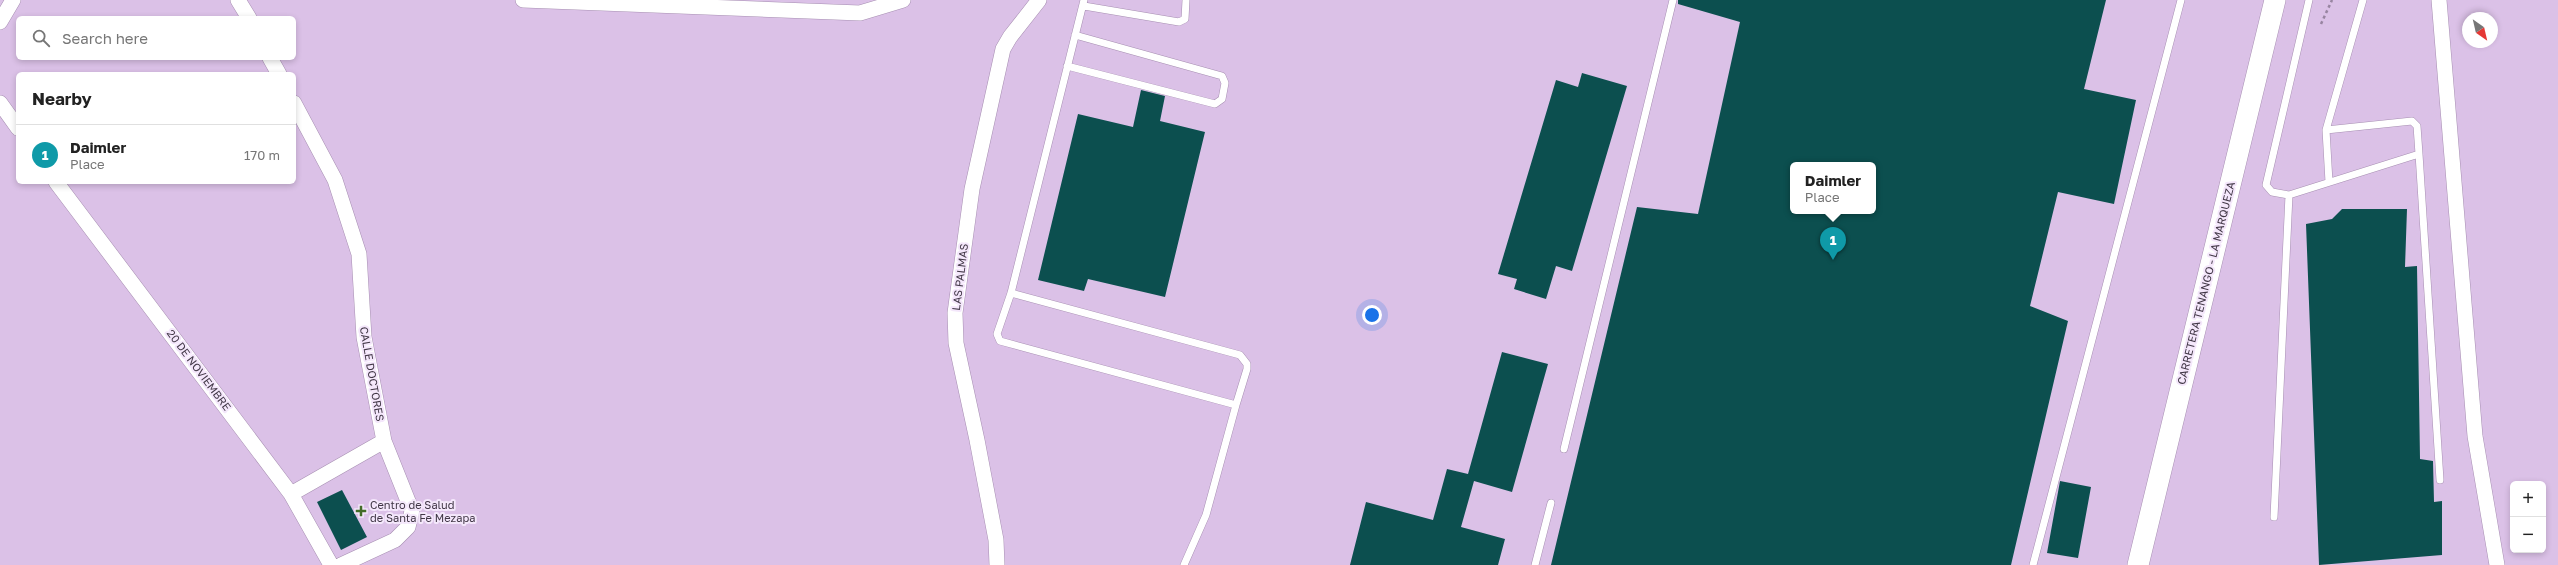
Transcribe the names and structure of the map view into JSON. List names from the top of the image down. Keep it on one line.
{"streets":{"main road":["CARRETERA TENANGO - LA MARQUEZA"],"street":["LAS PALMAS","20 DE NOVIEMBRE","CALLE DOCTORES"]},"places":{"health":["Centro de Salud de Santa Fe Mezapa"]},"north":"bottom right","page":{"search":"Search here","heading":"Nearby","list":[{"mark":"1","name":"Daimler","note":"Place","value":"170 m"}],"popup":["Daimler","Place"],"pins":"1","map_buttons":["+","−"]}}
